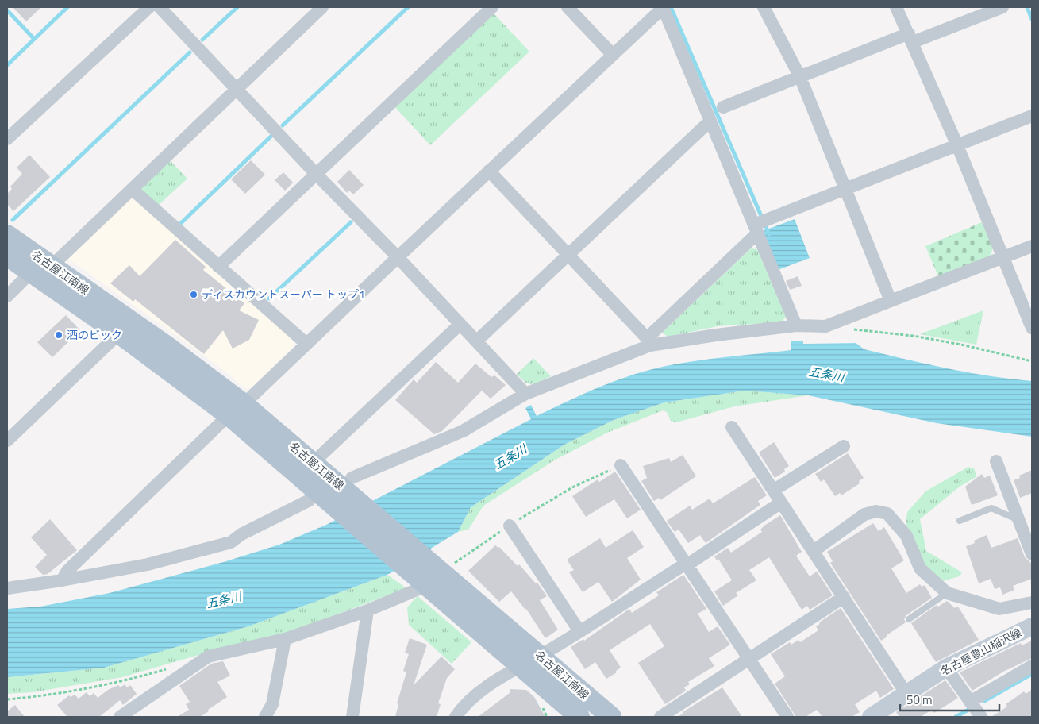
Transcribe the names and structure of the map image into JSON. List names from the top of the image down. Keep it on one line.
{"streets":{"main road":["名古屋江南線","名古屋豊山稲沢線"]},"water":["五条川"],"places":["ディスカウントスーパー トップ1","酒のビック"],"scale_bar":"50 m"}
